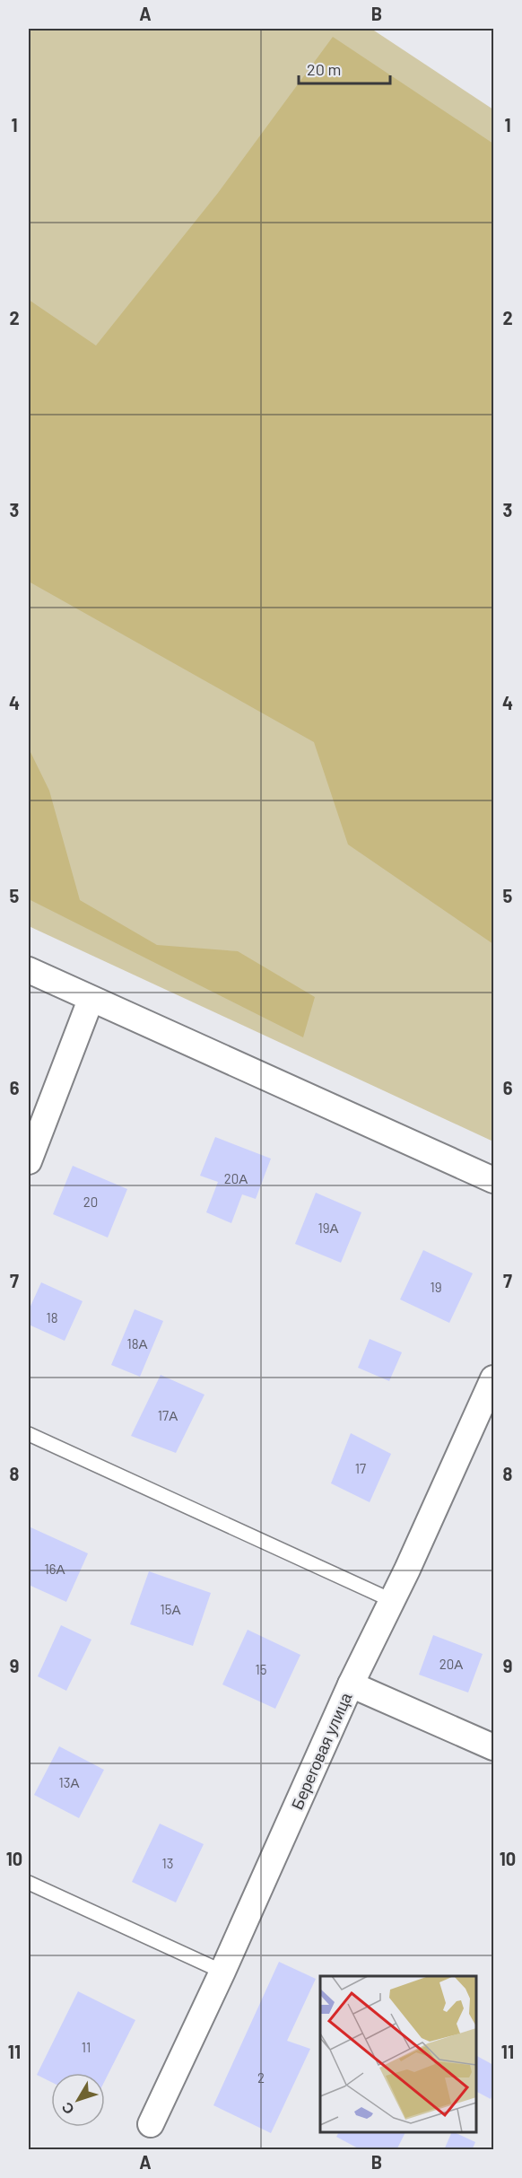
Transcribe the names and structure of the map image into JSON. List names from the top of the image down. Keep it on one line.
{"streets":{"street":["Береговая улица"]},"house_numbers":["20А","20","19А","19","18","18А","17А","17","16А","15А","20А","15","13А","13","11","2"],"scale_bar":"20 m","north":"bottom left","grid":{"columns":["A","B"],"rows":["1","2","3","4","5","6","7","8","9","10","11"]}}
